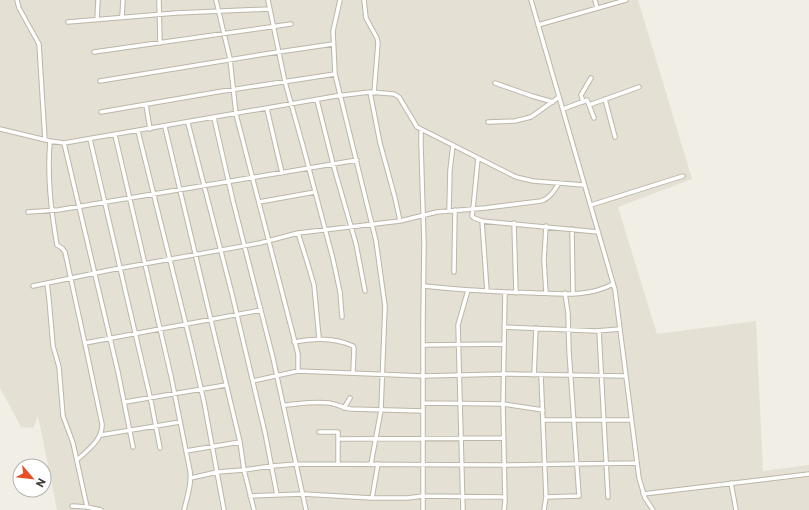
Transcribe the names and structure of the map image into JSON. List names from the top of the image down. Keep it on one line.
{"north":"bottom right"}
